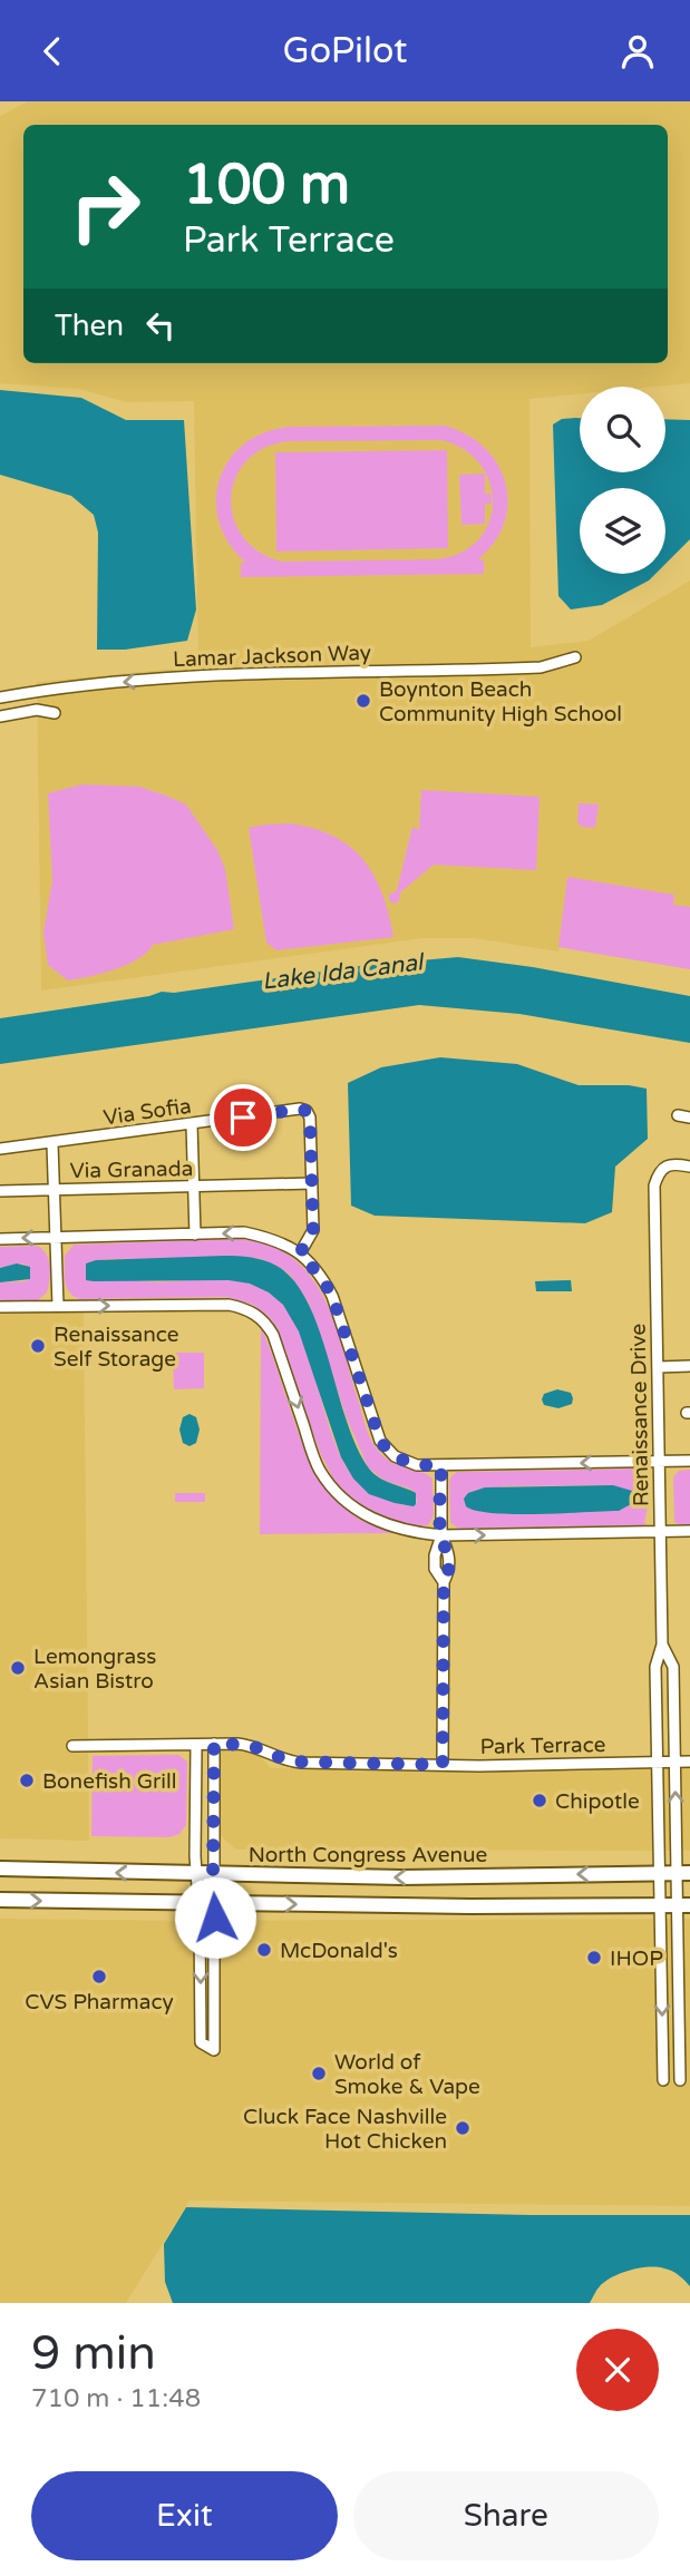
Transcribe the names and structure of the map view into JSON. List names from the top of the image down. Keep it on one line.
{"streets":{"main road":["North Congress Avenue"],"street":["Lamar Jackson Way","Via Sofia","Via Granada","Renaissance Drive","Park Terrace"]},"crossings":[["Via Sofia","Via Granada"],["Renaissance Drive","Park Terrace"],["Renaissance Drive","North Congress Avenue"]],"one_way":["Lamar Jackson Way"],"water":["Lake Ida Canal"],"places":["Boynton Beach Community High School","Renaissance Self Storage","Lemongrass Asian Bistro","Bonefish Grill","Chipotle","McDonald's","IHOP","CVS Pharmacy","World of Smoke & Vape","Cluck Face Nashville Hot Chicken"],"page":{"header":"GoPilot","turn":["100 m","Park Terrace"],"then":"Then","heading":["9 min","710 m · 11:48"],"buttons":["Exit","Share"]}}
